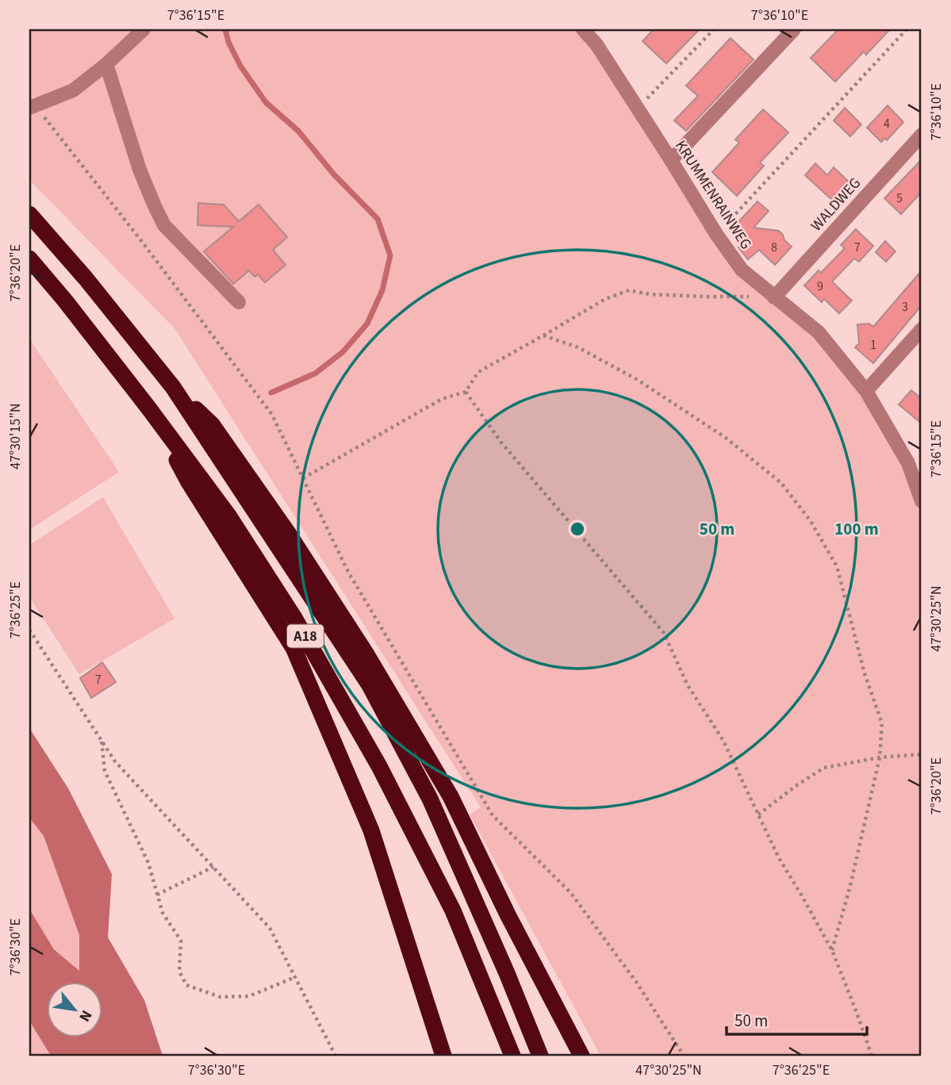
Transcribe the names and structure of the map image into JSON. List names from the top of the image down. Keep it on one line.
{"streets":{"highway":["A18"],"street":["KRUMMENRAINWEG","WALDWEG"]},"crossings":[["KRUMMENRAINWEG","WALDWEG"]],"house_numbers":["4","5","8","7","9","3","1","7"],"scale_bar":"50 m","north":"bottom right","coordinates":["7°36'15\"E","7°36'10\"E","7°36'20\"E","47°30'15\"N","7°36'25\"E","47°30'25\"N","7°36'30\"E"],"rings":["50 m","100 m"]}
